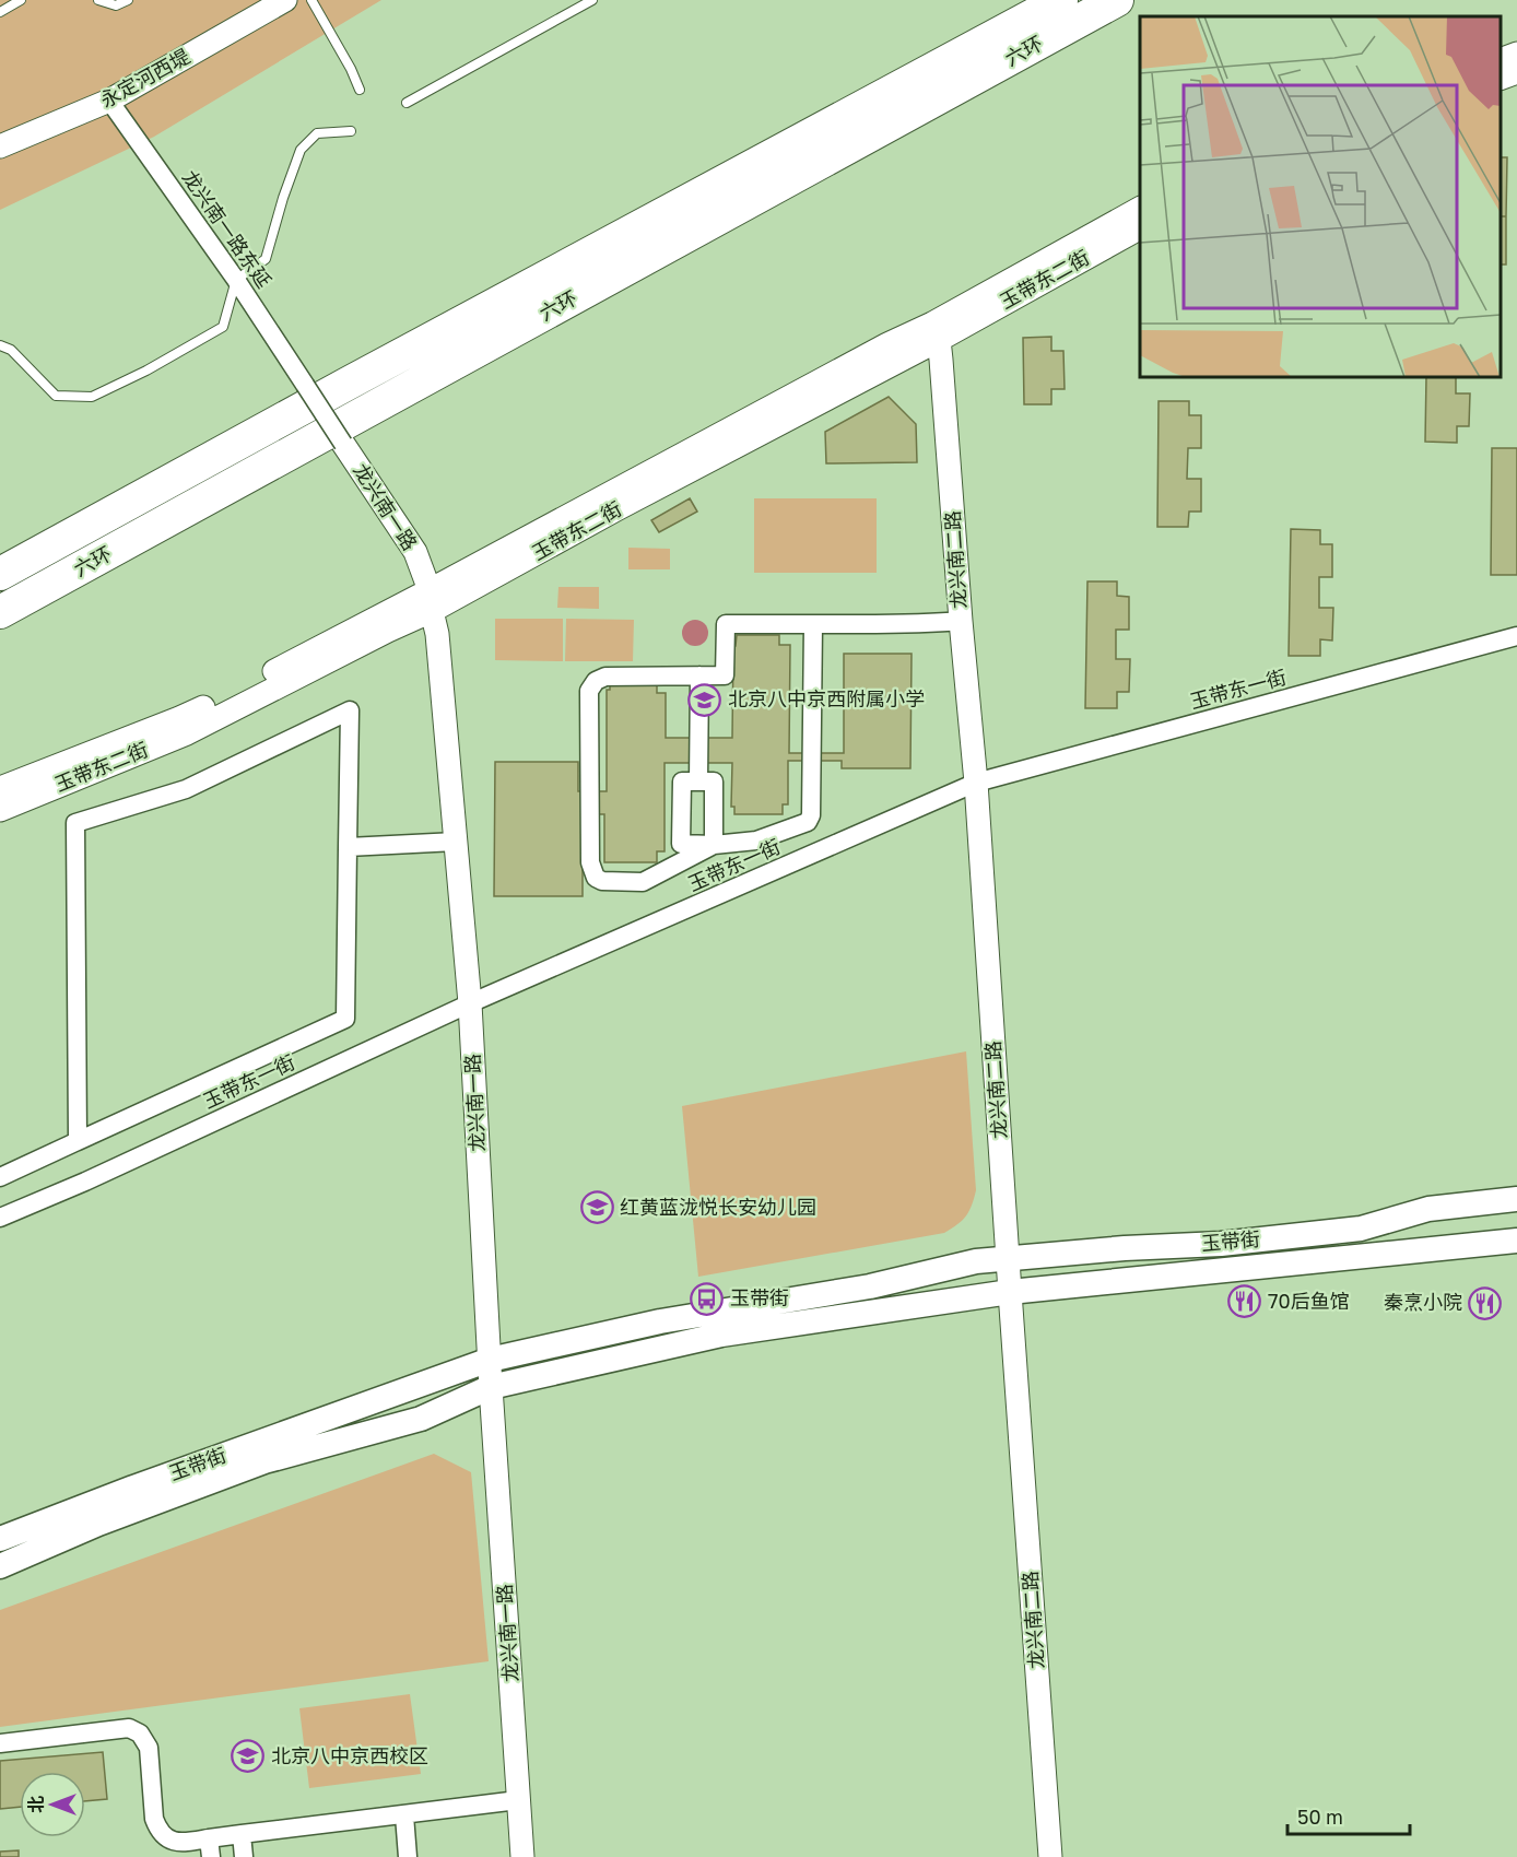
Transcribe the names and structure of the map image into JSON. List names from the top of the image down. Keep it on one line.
{"streets":{"highway":["六环"],"main road":["玉带街"],"street":["永定河西堤","龙兴南一路东延","玉带东二街","龙兴南一路","龙兴南二路","玉带东一街"]},"crossings":[["永定河西堤","龙兴南一路东延"],["龙兴南一路东延","龙兴南一路"],["玉带东二街","龙兴南一路"],["玉带东二街","龙兴南二路"],["龙兴南一路","玉带东一街"],["龙兴南一路","玉带街"],["龙兴南二路","玉带东一街"],["龙兴南二路","玉带街"]],"places":{"school or university":["北京八中京西附属小学","红黄蓝泷悦长安幼儿园","北京八中京西校区"],"bus stop":["玉带街"],"restaurant":["70后鱼馆","秦烹小院"]},"scale_bar":"50 m","north":"left"}
